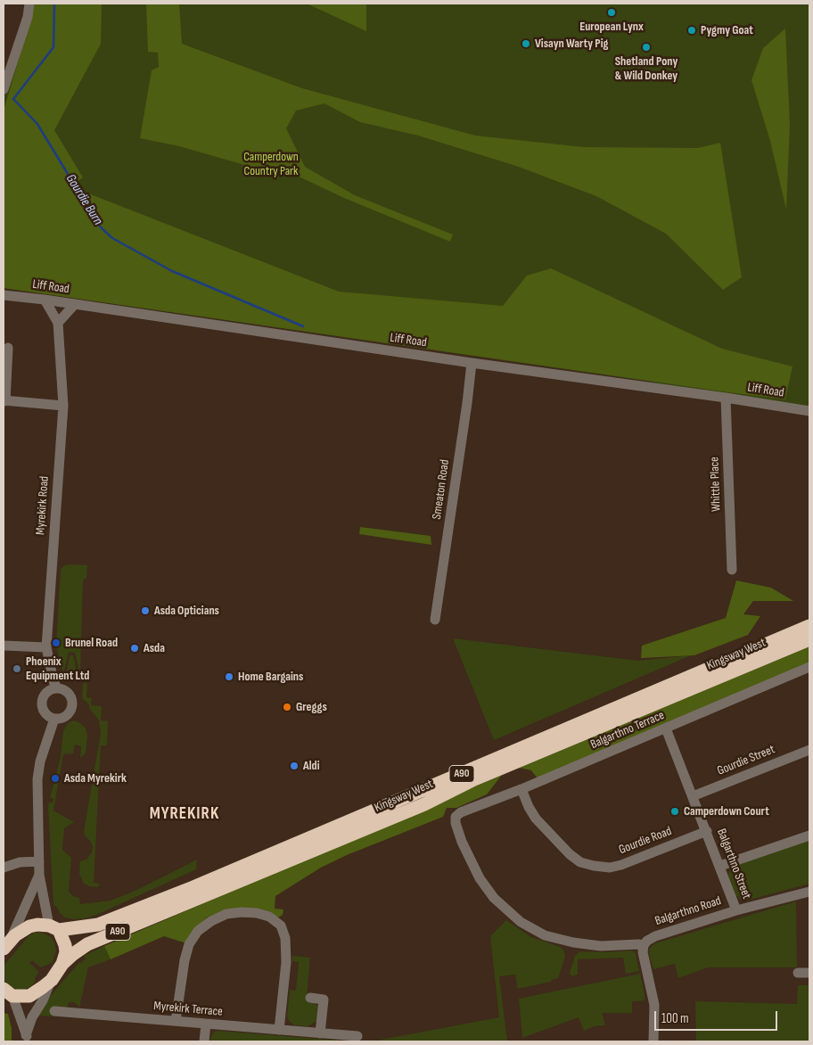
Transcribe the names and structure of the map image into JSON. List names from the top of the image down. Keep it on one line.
{"streets":{"highway":["Kingsway West","A90"],"street":["Liff Road","Whittle Place","Smeaton Road","Myrekirk Road","Balgarthno Terrace","Gourdie Street","Gourdie Road","Balgarthno Street","Balgarthno Road","Myrekirk Terrace"]},"crossings":[["Liff Road","Whittle Place"],["Liff Road","Smeaton Road"],["Liff Road","Myrekirk Road"],["Balgarthno Terrace","Gourdie Road"],["Balgarthno Terrace","Balgarthno Street"],["Balgarthno Terrace","Balgarthno Road"],["Gourdie Street","Balgarthno Street"],["Gourdie Road","Balgarthno Street"],["Balgarthno Street","Balgarthno Road"]],"districts":["MYREKIRK"],"water":["Gourdie Burn"],"parks":["Camperdown Country Park"],"places":["European Lynx","Pygmy Goat","Visayn Warty Pig","Shetland Pony & Wild Donkey","Asda Opticians","Brunel Road","Asda","Phoenix Equipment Ltd","Home Bargains","Greggs","Aldi","Asda Myrekirk","Camperdown Court"],"scale_bar":"100 m"}
